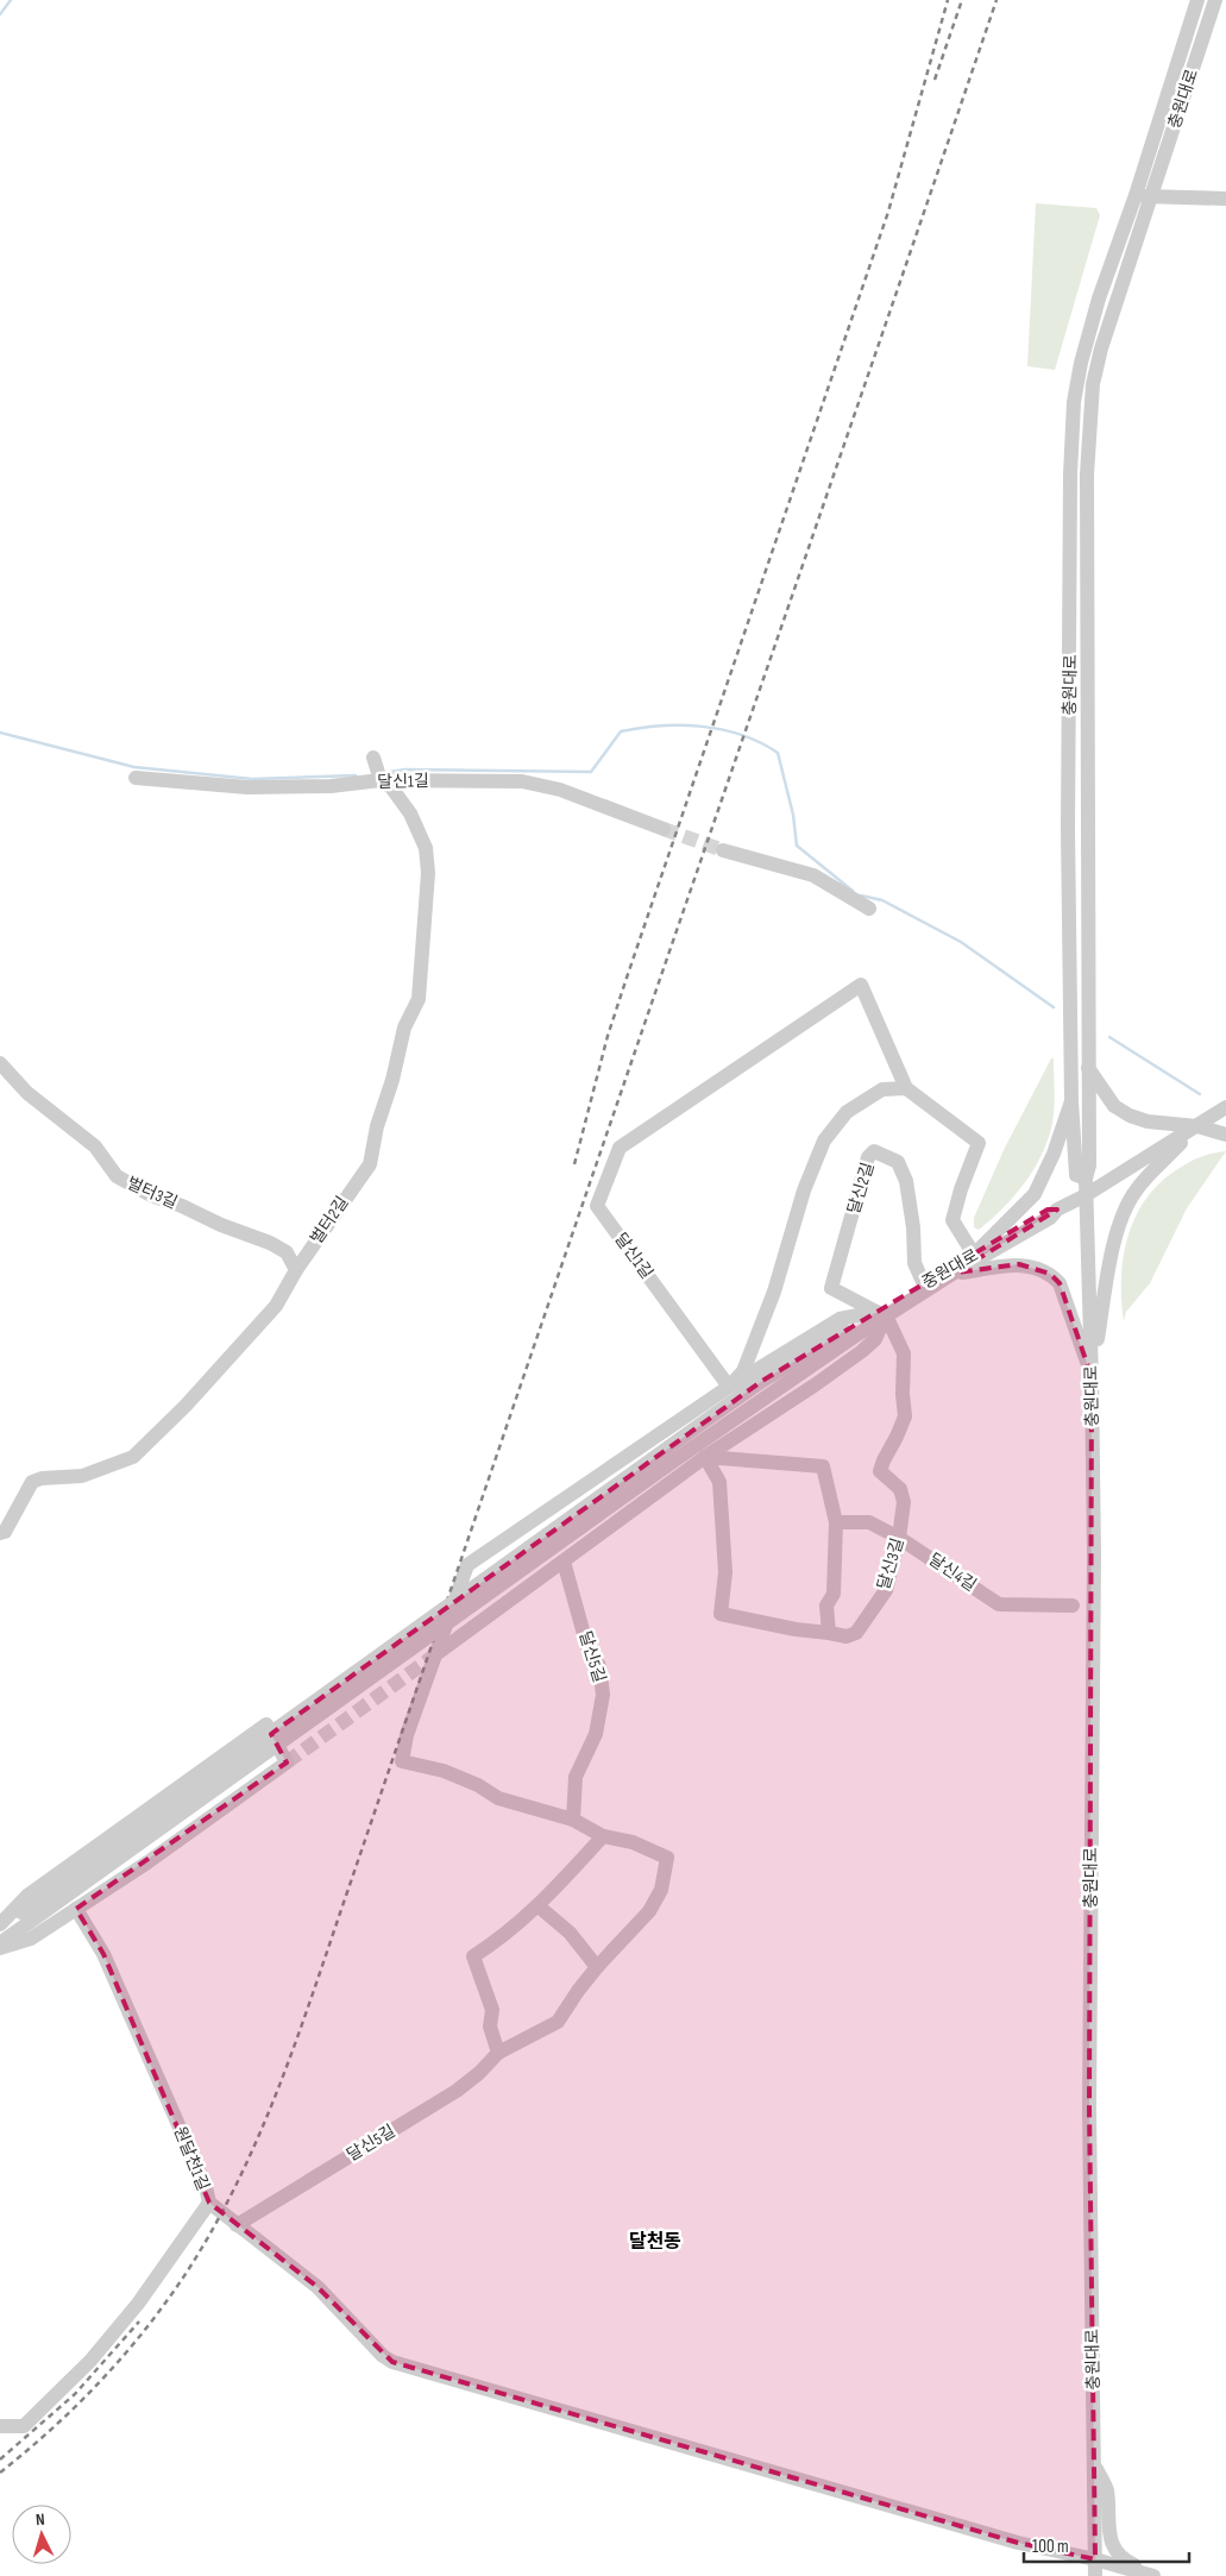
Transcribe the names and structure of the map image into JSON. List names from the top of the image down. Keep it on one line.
{"streets":{"street":["충원대로","달신1길","달신2길","벌터3길","벌터2길","중원대로","달신3길","달신4길","달신5길","원달천1길"]},"crossings":[["충원대로","중원대로"],["달신1길","벌터2길"],["달신1길","중원대로"],["달신2길","중원대로"],["달신2길","달신3길"],["벌터3길","벌터2길"],["중원대로","달신3길"],["달신3길","달신4길"]],"districts":["달천동"],"scale_bar":"100 m","north":"top"}
